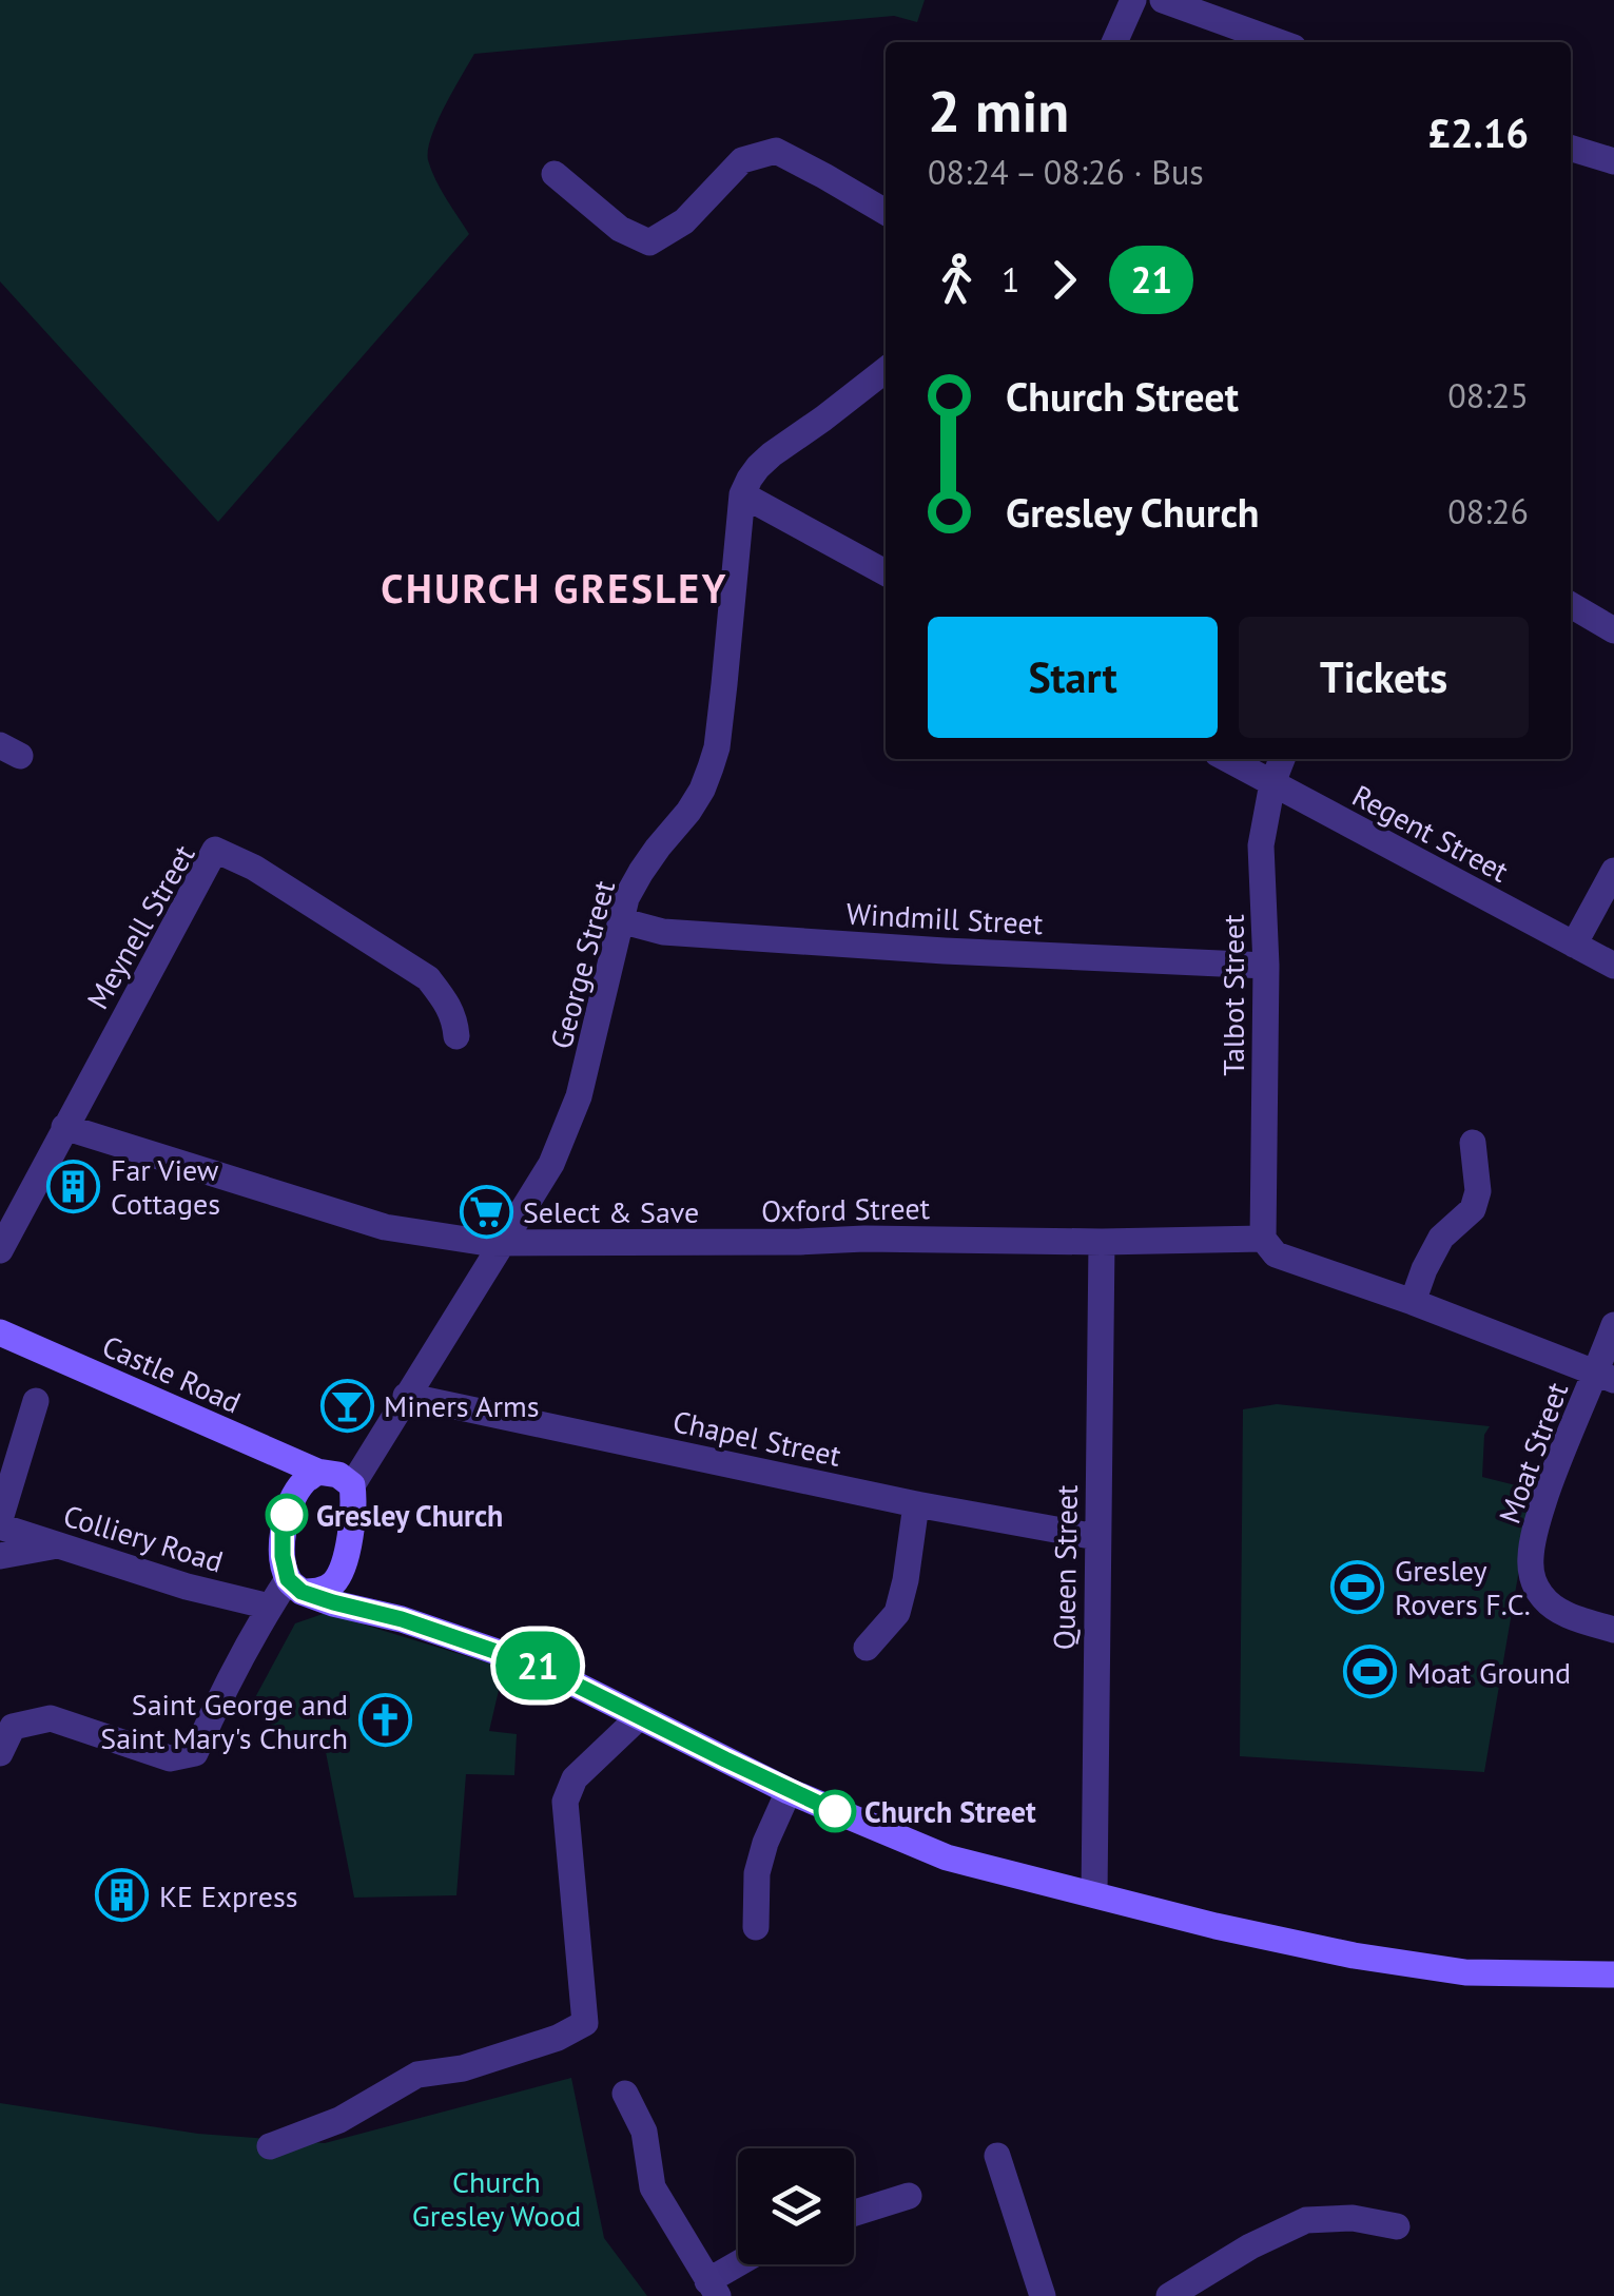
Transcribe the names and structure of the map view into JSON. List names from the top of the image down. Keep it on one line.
{"streets":{"street":["Regent Street","Windmill Street","Meynell Street","George Street","Talbot Street","Oxford Street","Castle Road","Chapel Street","Moat Street","Colliery Road","Queen Street"]},"crossings":[["Regent Street","Talbot Street"],["Windmill Street","George Street"],["Windmill Street","Talbot Street"],["Meynell Street","Oxford Street"],["George Street","Oxford Street"],["George Street","Castle Road"],["George Street","Chapel Street"],["Talbot Street","Oxford Street"],["Oxford Street","Queen Street"],["Chapel Street","Queen Street"]],"districts":["CHURCH GRESLEY"],"parks":["Church Gresley Wood"],"places":{"building":["Far View Cottages","KE Express"],"supermarket":["Select & Save"],"bar":["Miners Arms"],"other":["Gresley Church","Church Street"],"sports":["Gresley Rovers F.C.","Moat Ground"],"church":["Saint George and Saint Mary's Church"]},"lines":["bus line 21"],"page":{"on_map":"21","heading":["2 min","08:24 – 08:26 · Bus","£2.16"],"legs":["1","21"],"list":[{"name":"Church Street","value":"08:25"},{"name":"Gresley Church","value":"08:26"}],"buttons":["Start","Tickets"]}}
